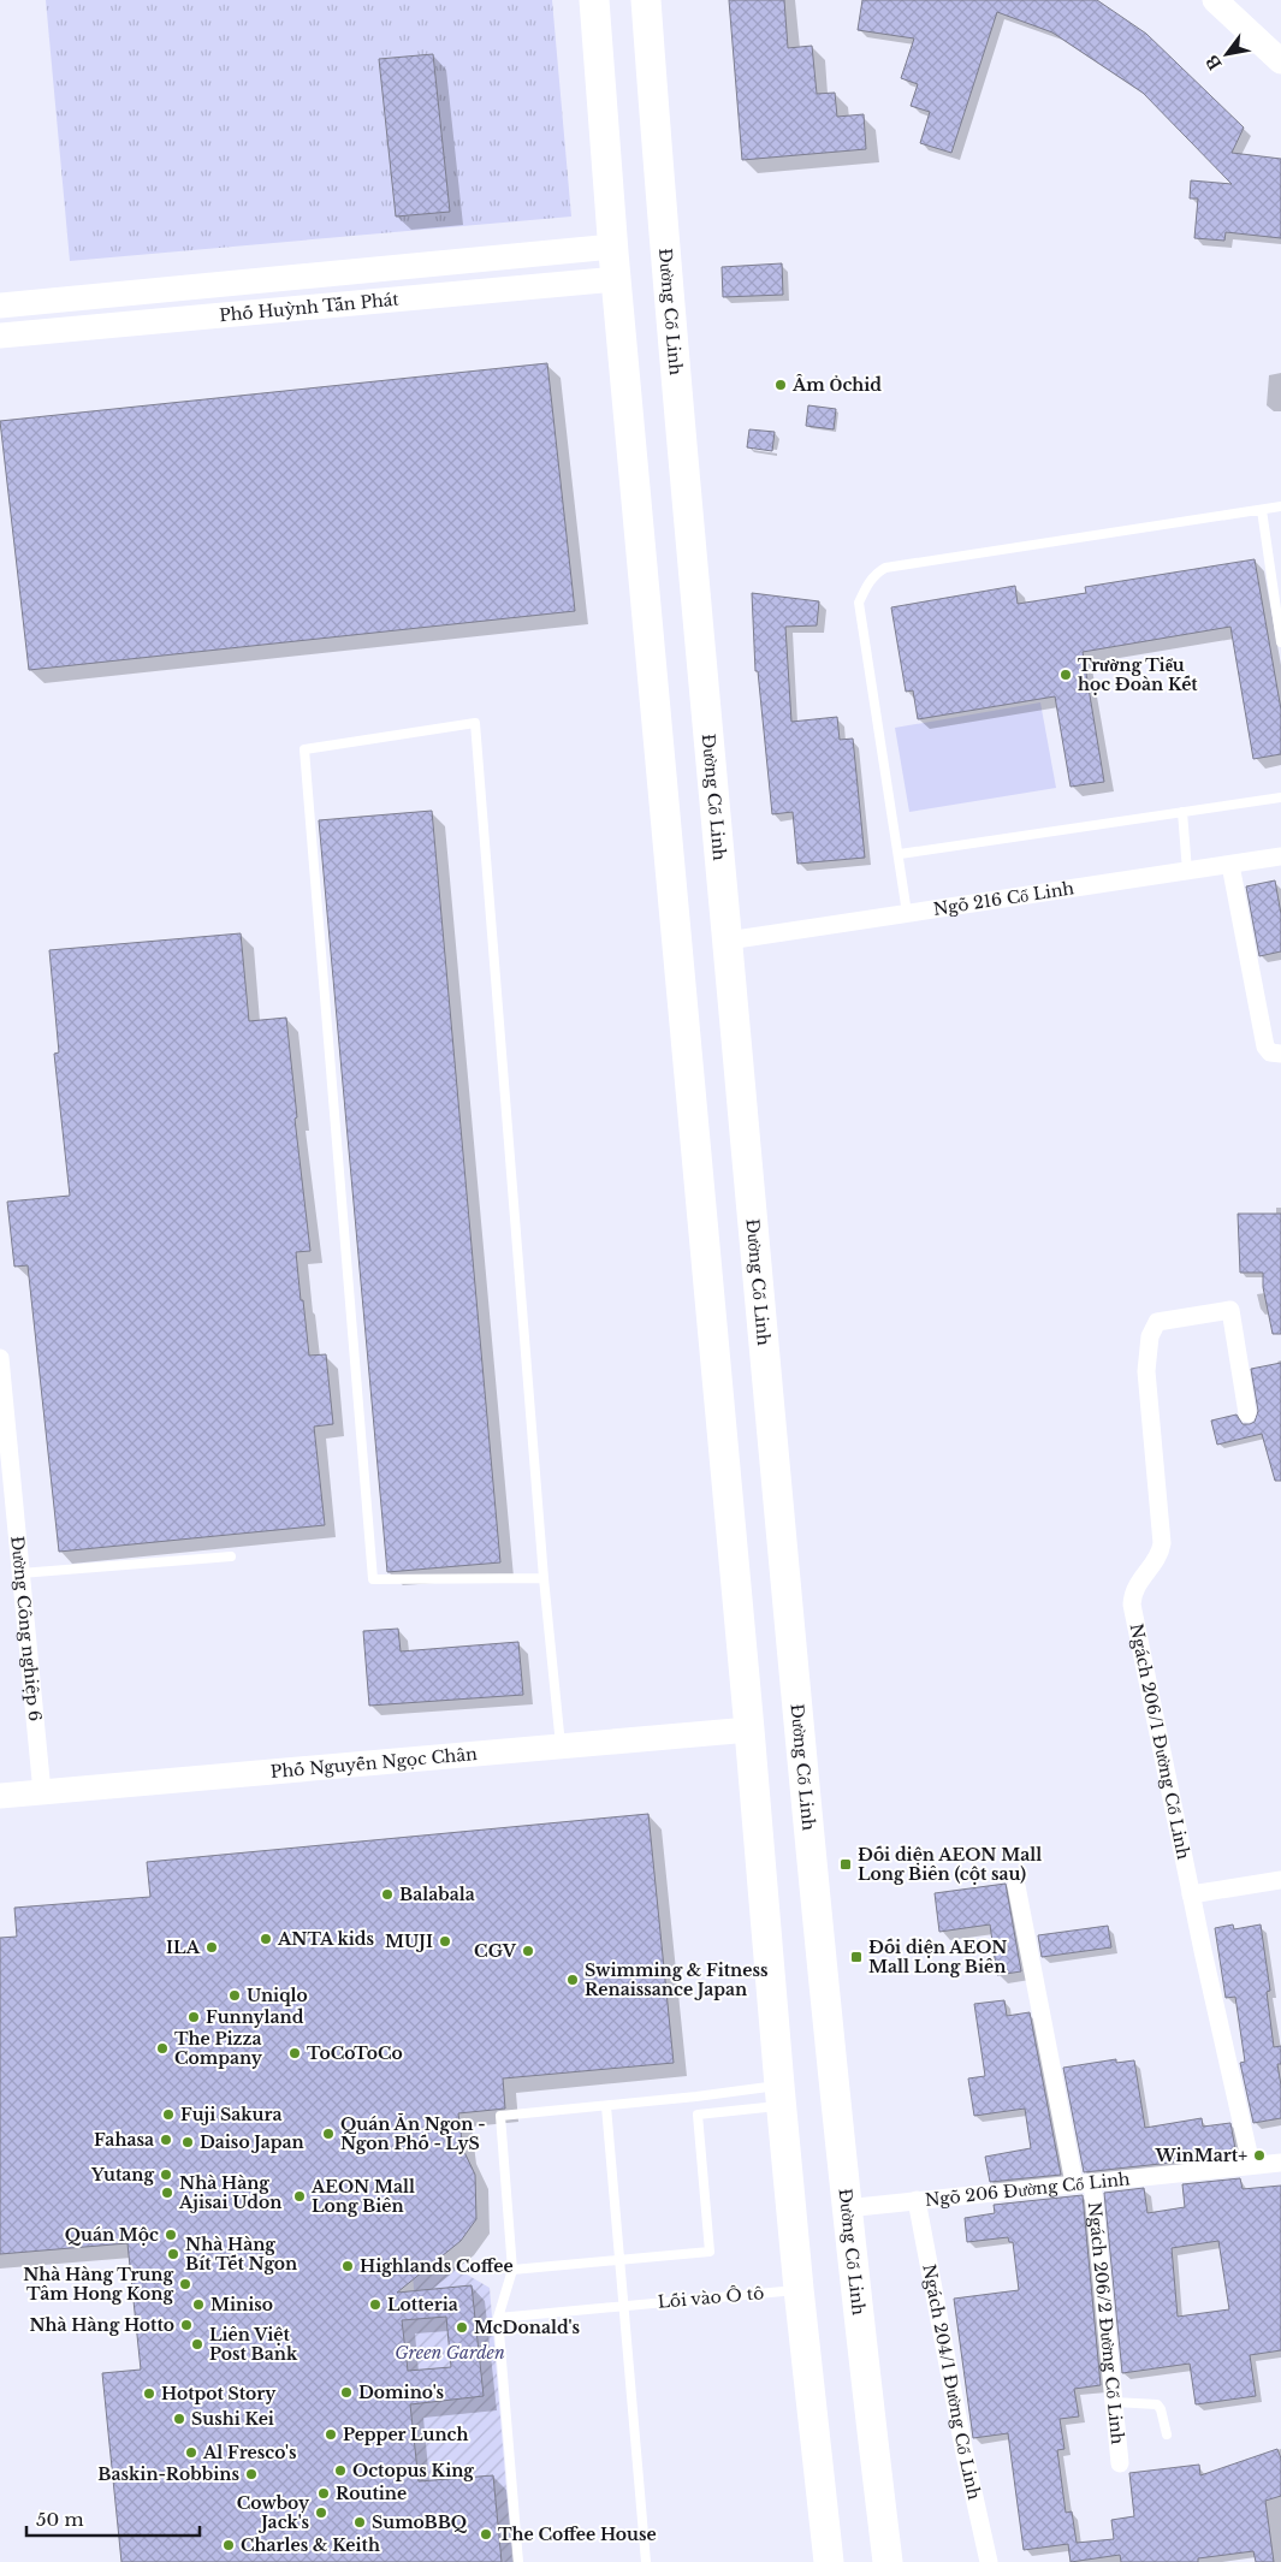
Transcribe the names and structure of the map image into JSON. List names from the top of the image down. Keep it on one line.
{"streets":{"main road":["Đường Cổ Linh"],"street":["Phố Huỳnh Tấn Phát","Ngõ 216 Cổ Linh","Đường Công nghiệp 6","Ngách 206/1 Đường Cổ Linh","Phố Nguyễn Ngọc Chân","Ngõ 206 Đường Cổ Linh","Ngách 206/2 Đường Cổ Linh","Ngách 204/1 Đường Cổ Linh"],"lane":["Lối vào Ô tô"]},"crossings":[["Đường Cổ Linh","Ngõ 216 Cổ Linh"],["Đường Cổ Linh","Ngõ 206 Đường Cổ Linh"],["Đường Công nghiệp 6","Phố Nguyễn Ngọc Chân"],["Ngách 206/1 Đường Cổ Linh","Ngõ 206 Đường Cổ Linh"],["Ngõ 206 Đường Cổ Linh","Ngách 206/2 Đường Cổ Linh"],["Ngõ 206 Đường Cổ Linh","Ngách 204/1 Đường Cổ Linh"]],"parks":["Green Garden"],"places":{"other":["Âm Ỏchid","Trường Tiểu học Đoàn Kết","Balabala","ANTA kids","MUJI","ILA","CGV","Swimming & Fitness Renaissance Japan","Uniqlo","Funnyland","The Pizza Company","ToCoToCo","Fuji Sakura","Quán Ăn Ngon - Ngon Phố - LyS","Fahasa","Daiso Japan","WinMart+","Yutang","Nhà Hàng Ajisai Udon","AEON Mall Long Biên","Quán Mộc","Nhà Hàng Bít Tết Ngon","Highlands Coffee","Nhà Hàng Trung Tâm Hong Kong","Miniso","Lotteria","Nhà Hàng Hotto","McDonald's","Liên Việt Post Bank","Domino's","Hotpot Story","Sushi Kei","Pepper Lunch","Al Fresco's","Octopus King","Baskin-Robbins","Routine","Cowboy Jack's","SumoBBQ","The Coffee House","Charles & Keith"],"transit":["Đối diện AEON Mall Long Biên (cột sau)","Đối diện AEON Mall Long Biên"]},"scale_bar":"50 m","north":"bottom left"}
